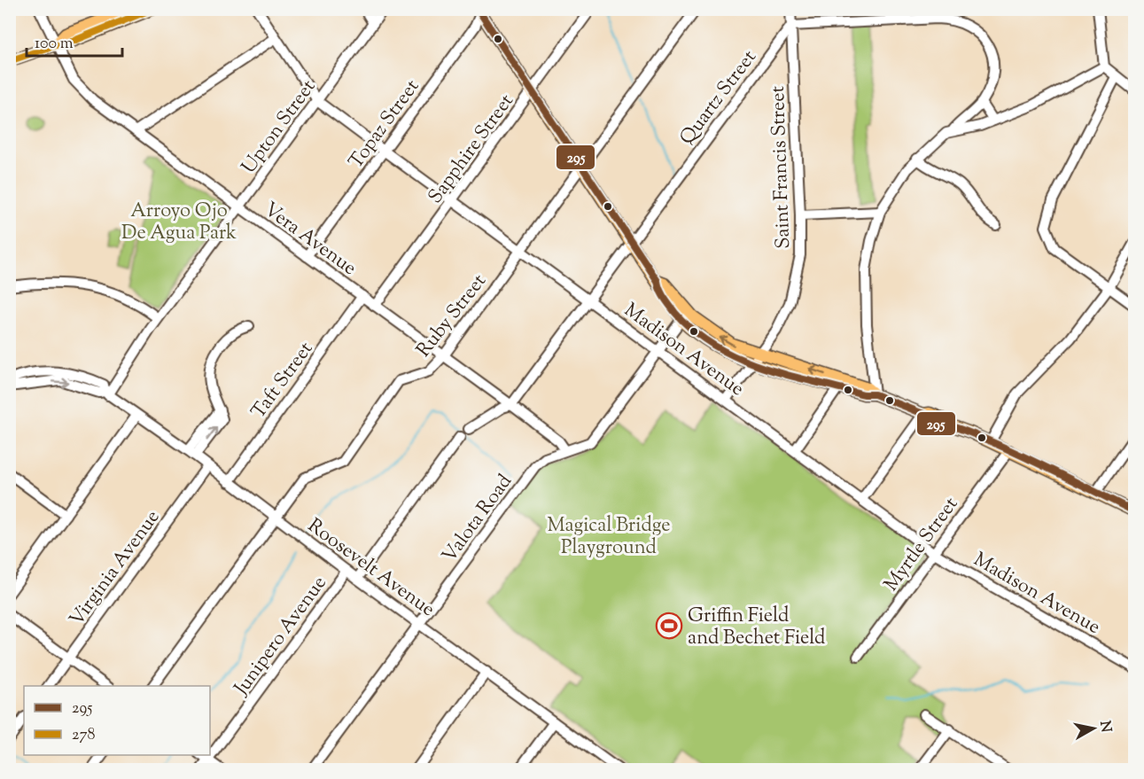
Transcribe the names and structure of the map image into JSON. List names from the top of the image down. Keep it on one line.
{"streets":{"street":["Quartz Street","Topaz Street","Upton Street","Sapphire Street","Saint Francis Street","Vera Avenue","Ruby Street","Madison Avenue","Taft Street","Valota Road","Myrtle Street","Roosevelt Avenue","Virginia Avenue","Junipero Avenue"]},"crossings":[["Quartz Street","Saint Francis Street"],["Quartz Street","Vera Avenue"],["Quartz Street","Madison Avenue"],["Topaz Street","Vera Avenue"],["Topaz Street","Madison Avenue"],["Upton Street","Vera Avenue"],["Upton Street","Madison Avenue"],["Upton Street","Roosevelt Avenue"],["Sapphire Street","Vera Avenue"],["Sapphire Street","Madison Avenue"],["Saint Francis Street","Madison Avenue"],["Vera Avenue","Ruby Street"],["Vera Avenue","Taft Street"],["Vera Avenue","Valota Road"],["Ruby Street","Madison Avenue"],["Ruby Street","Roosevelt Avenue"],["Madison Avenue","Valota Road"],["Madison Avenue","Myrtle Street"],["Taft Street","Roosevelt Avenue"],["Valota Road","Roosevelt Avenue"],["Roosevelt Avenue","Virginia Avenue"],["Roosevelt Avenue","Junipero Avenue"]],"parks":["Arroyo Ojo De Agua Park","Magical Bridge Playground"],"places":{"sports":["Griffin Field and Bechet Field"]},"lines":["transit line 295","transit line 278"],"legend":["295","278"],"scale_bar":"100 m","north":"right"}
